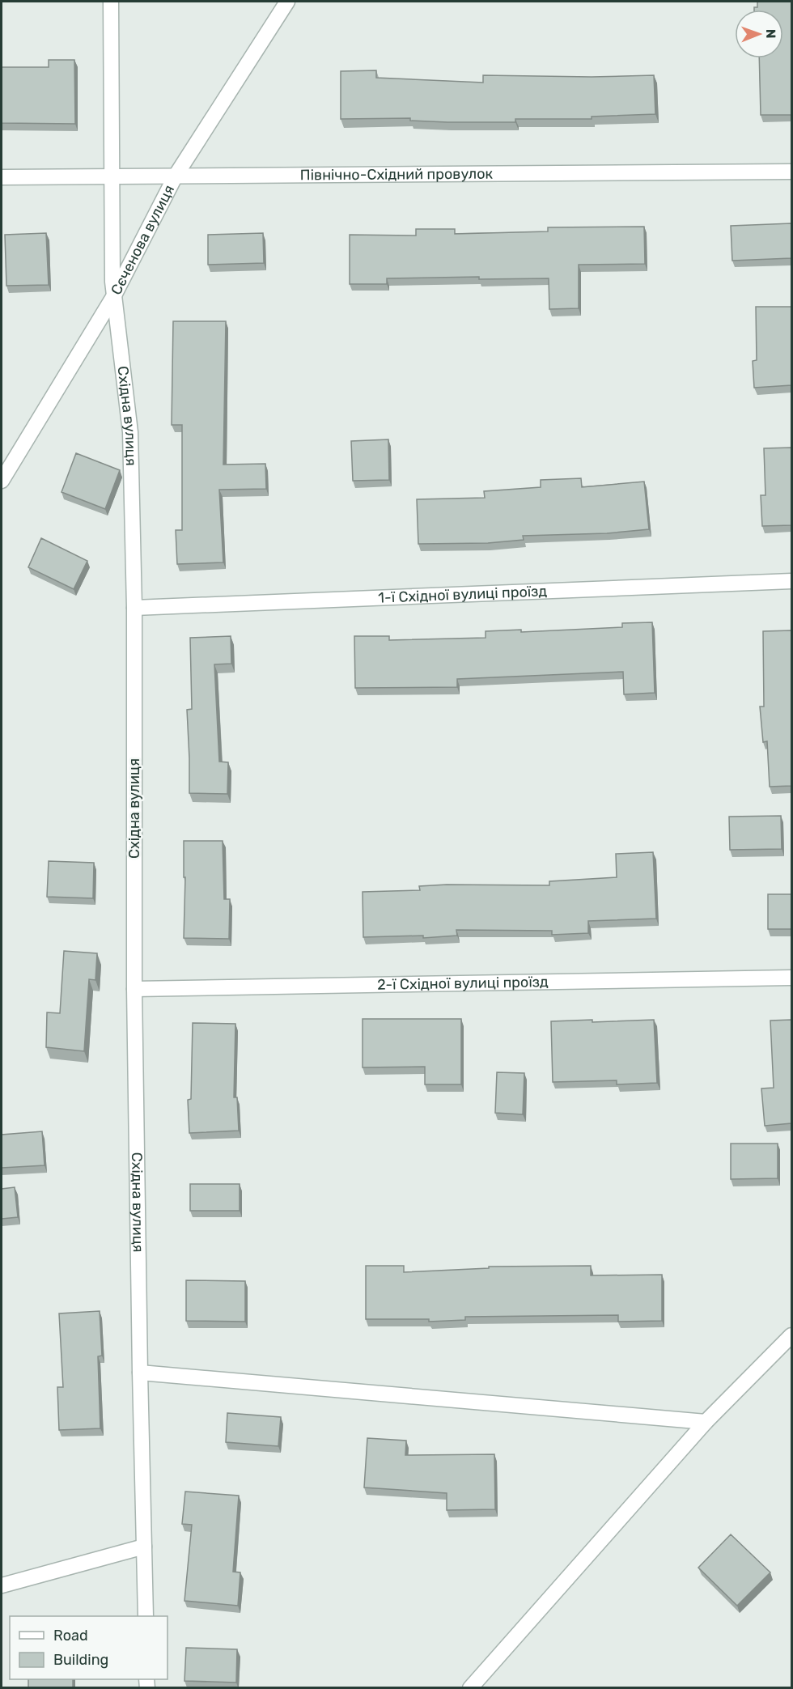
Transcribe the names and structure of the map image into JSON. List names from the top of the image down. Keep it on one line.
{"streets":{"street":["Північно-Східний провулок","Сєченова вулиця","Східна вулиця","1-ї Східної вулиці проїзд","2-ї Східної вулиці проїзд"]},"crossings":[["Північно-Східний провулок","Сєченова вулиця"],["Північно-Східний провулок","Східна вулиця"],["Сєченова вулиця","Східна вулиця"],["Східна вулиця","1-ї Східної вулиці проїзд"],["Східна вулиця","2-ї Східної вулиці проїзд"]],"legend":["Road","Building"],"north":"right"}
